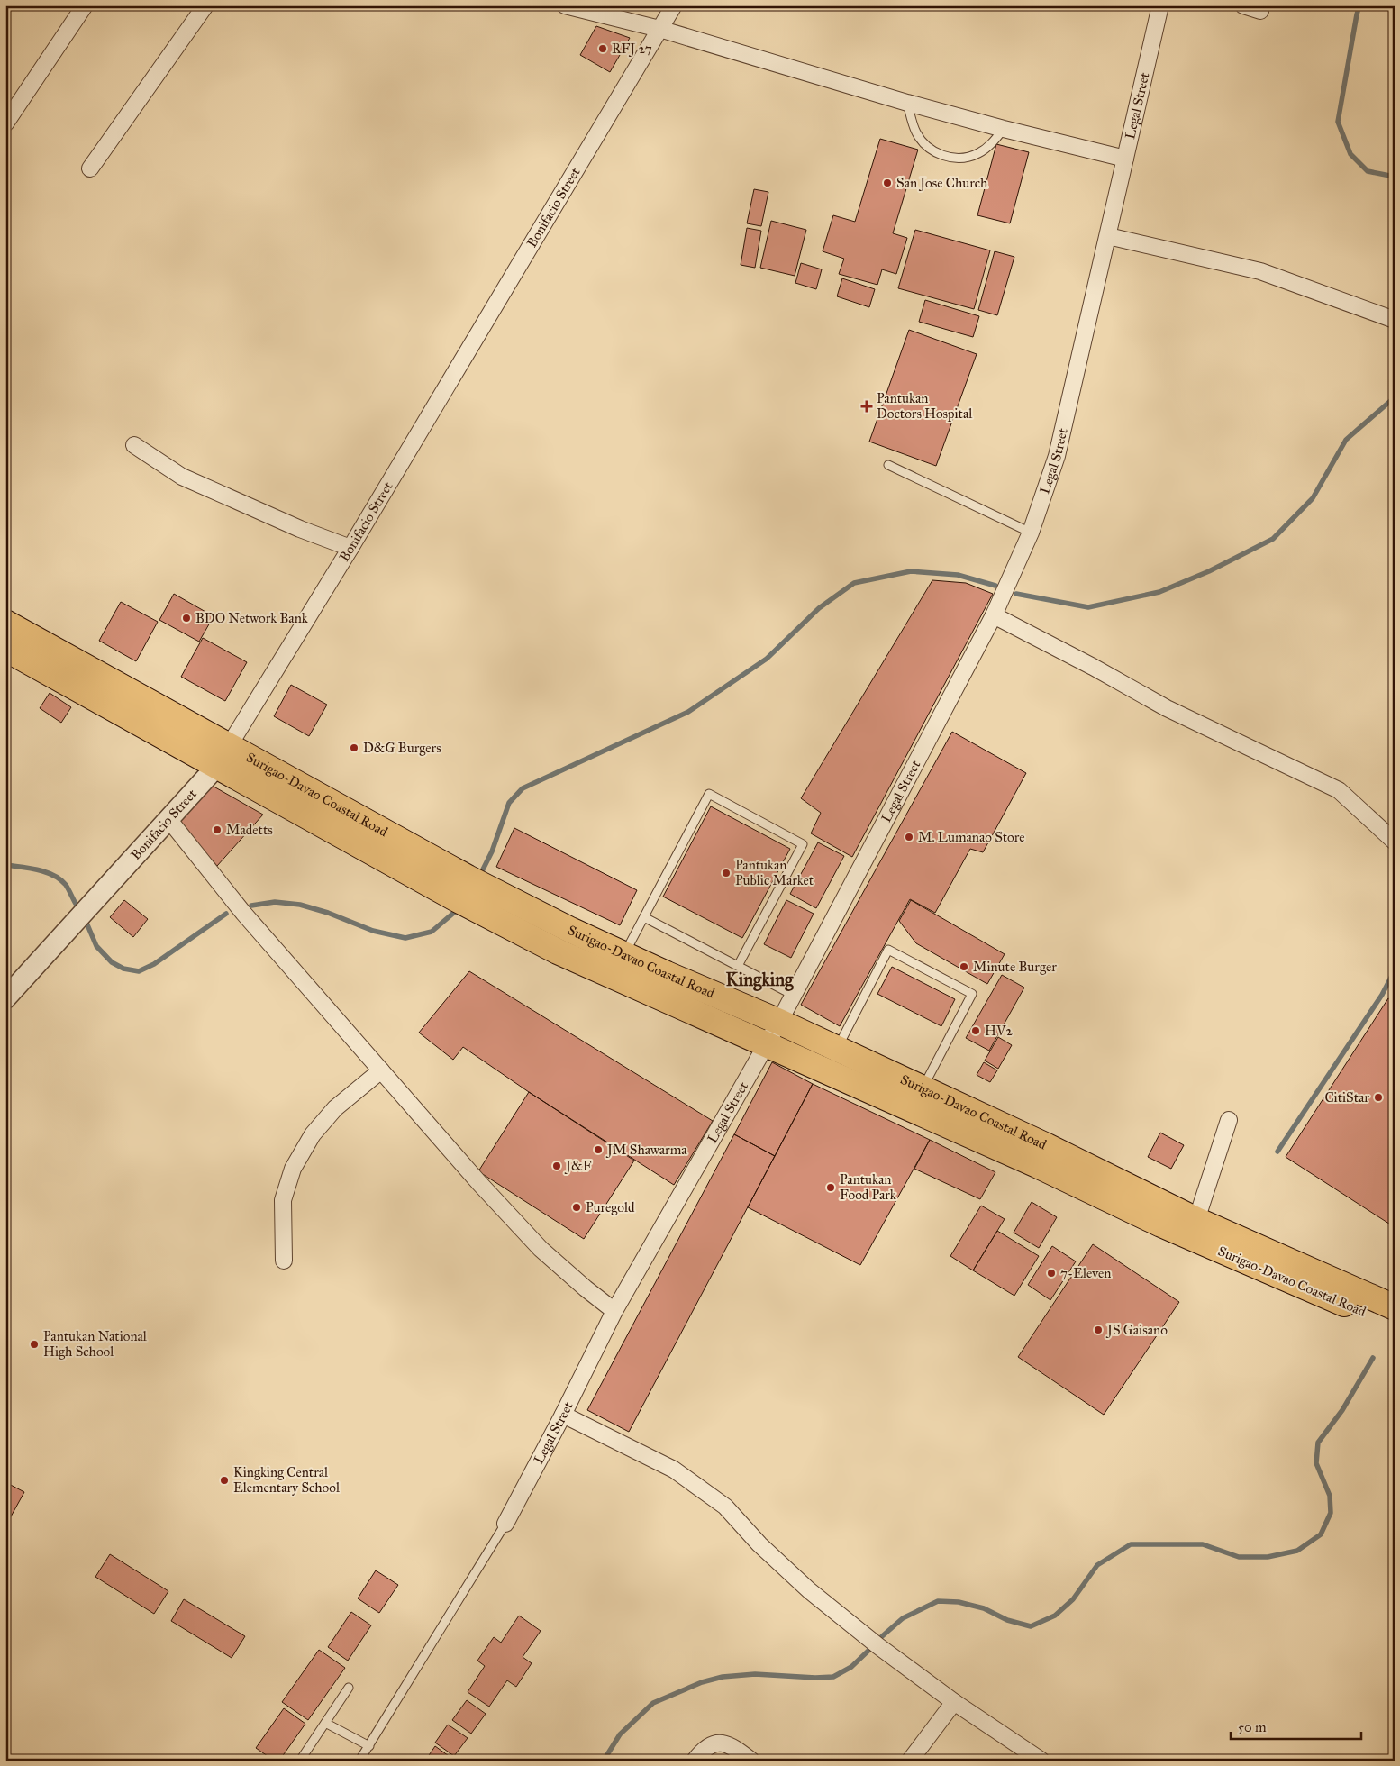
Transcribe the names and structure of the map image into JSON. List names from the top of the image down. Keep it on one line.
{"streets":{"highway":["Surigao-Davao Coastal Road"],"street":["Legal Street","Bonifacio Street"]},"crossings":[["Legal Street","Surigao-Davao Coastal Road"],["Bonifacio Street","Surigao-Davao Coastal Road"]],"districts":["Kingking"],"places":{"other":["RFJ 27","San Jose Church","BDO Network Bank","D&G Burgers","Madetts","M. Lumanao Store","Pantukan Public Market","Minute Burger","HV2","CitiStar","JM Shawarma","J&F","Pantukan Food Park","Puregold","7-Eleven","JS Gaisano","Pantukan National High School","Kingking Central Elementary School"],"health":["Pantukan Doctors Hospital"]},"scale_bar":"50 m"}
